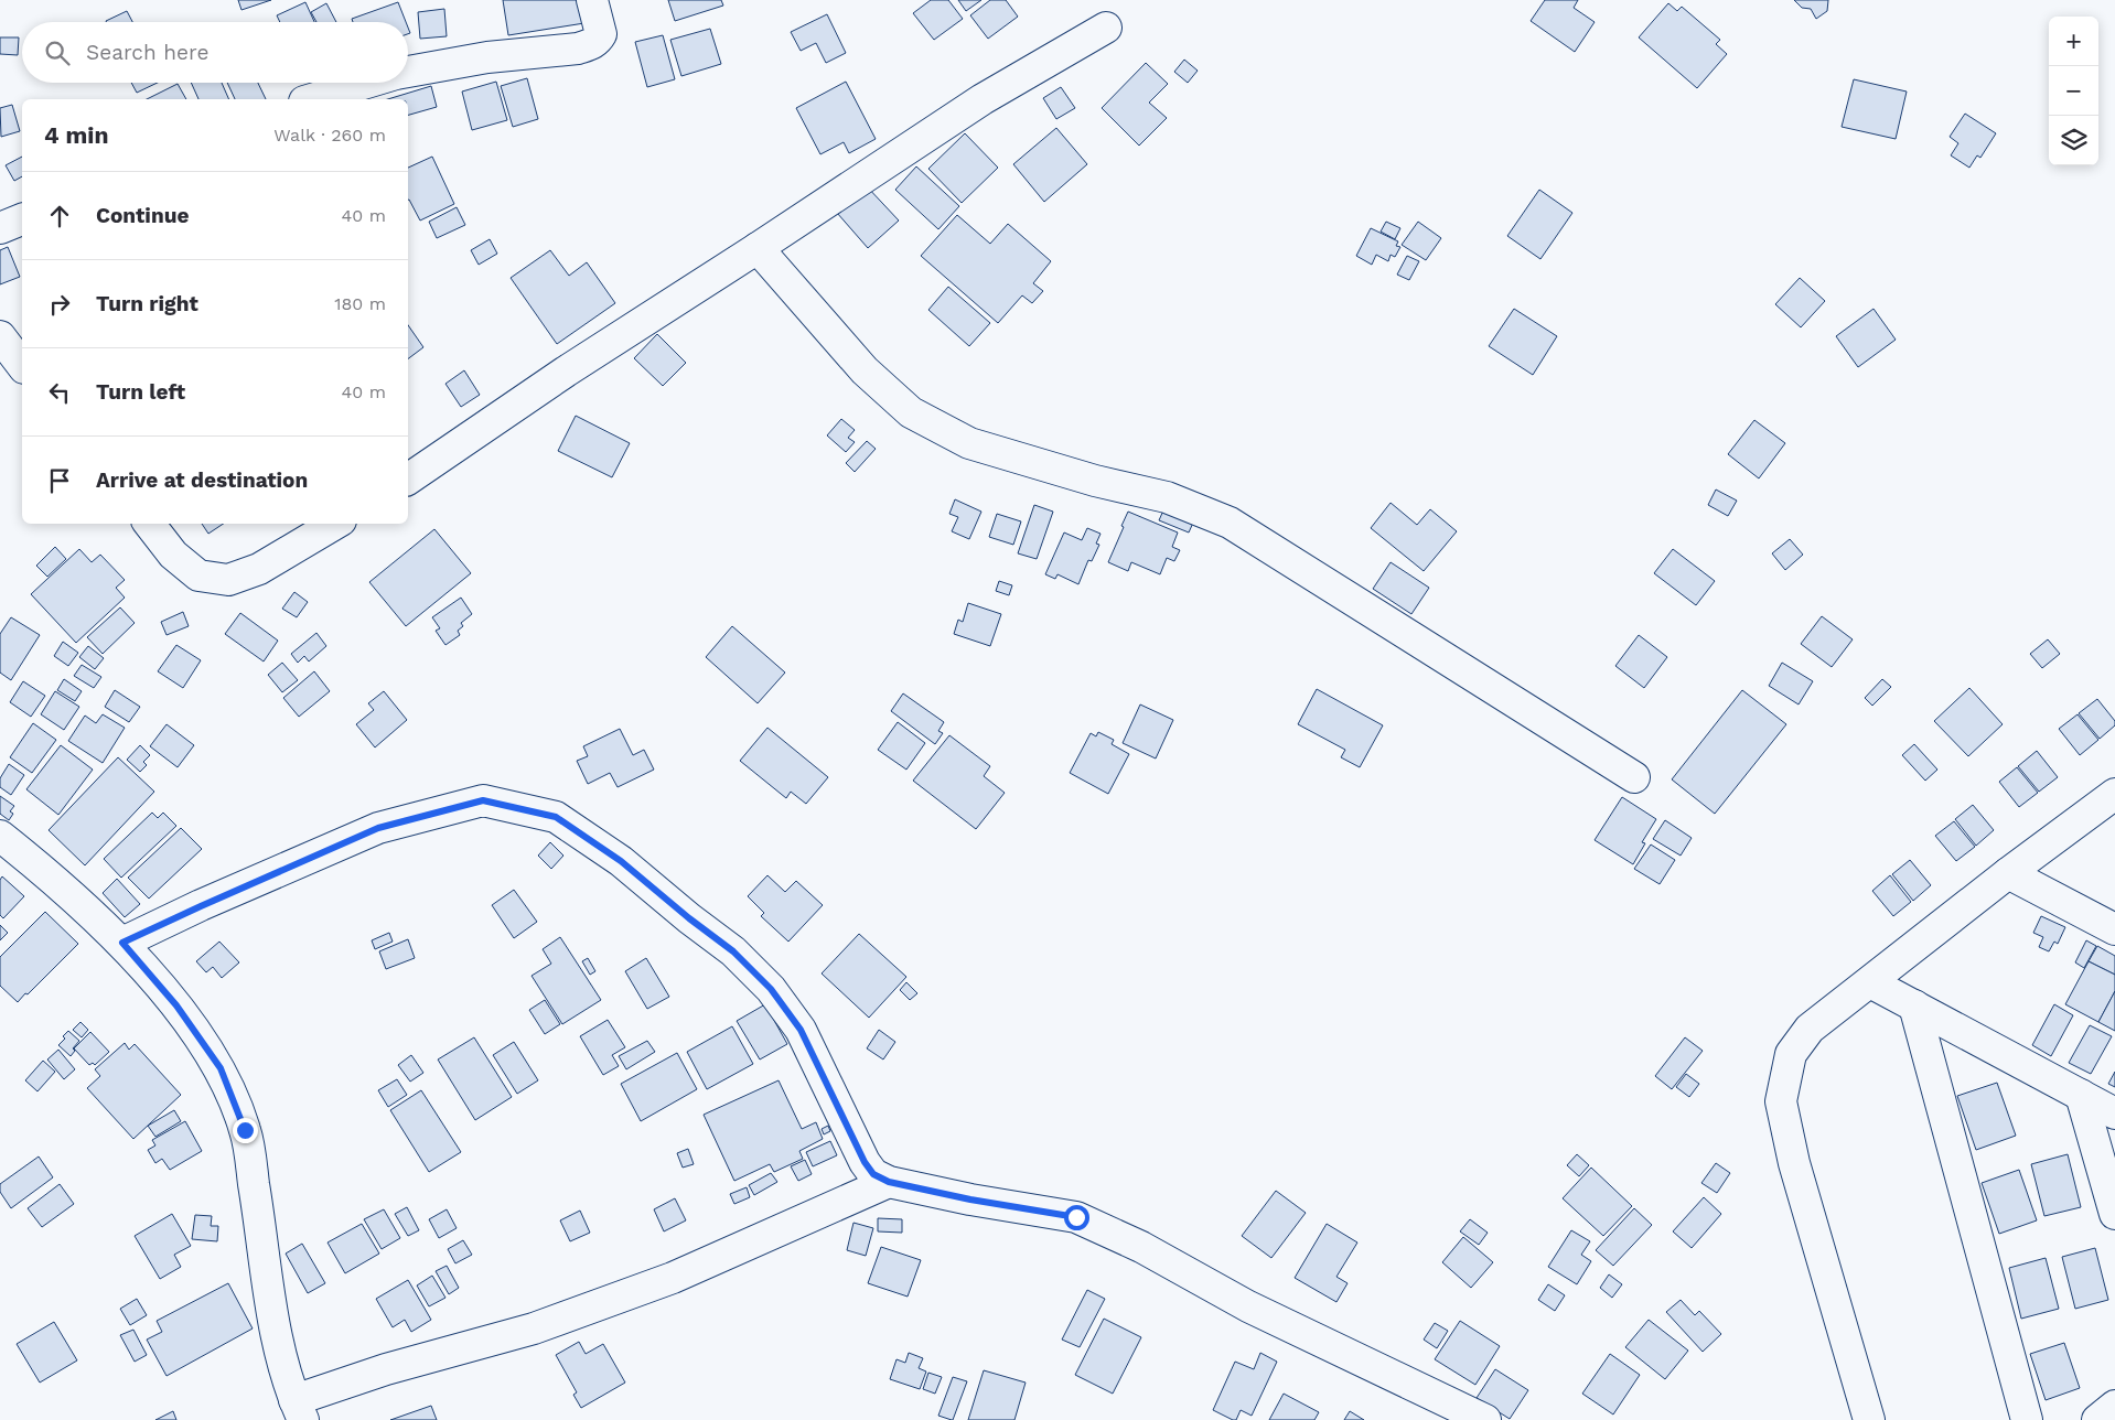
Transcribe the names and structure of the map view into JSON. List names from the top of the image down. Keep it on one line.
{"page":{"map_buttons":["+","−"],"search":"Search here","heading":["4 min","Walk · 260 m"],"list":[["Continue","40 m"],["Turn right","180 m"],["Turn left","40 m"],"Arrive at destination"]}}
